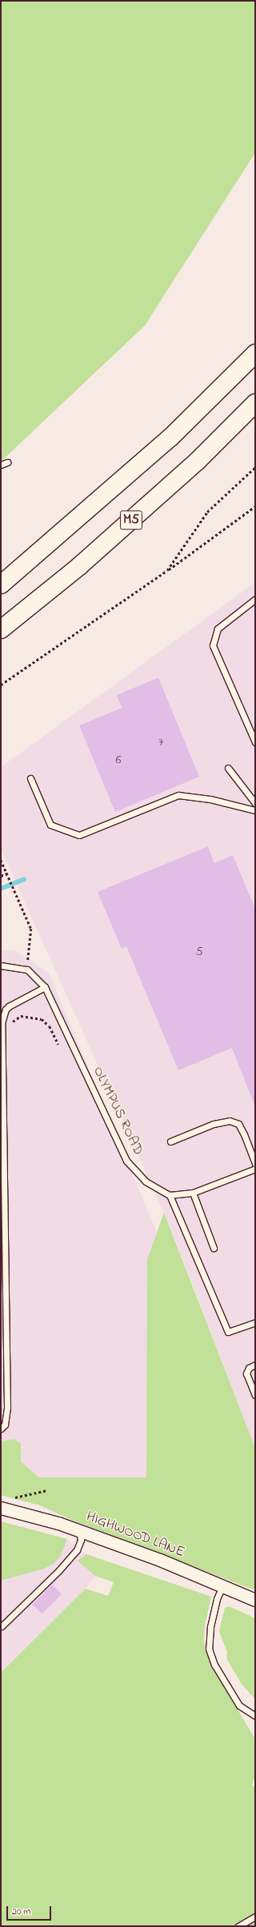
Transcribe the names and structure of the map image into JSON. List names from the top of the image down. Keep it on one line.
{"streets":{"highway":["M5"],"street":["HIGHWOOD LANE"],"lane":["OLYMPUS ROAD"]},"house_numbers":["7","6","5"],"scale_bar":"20 m"}
